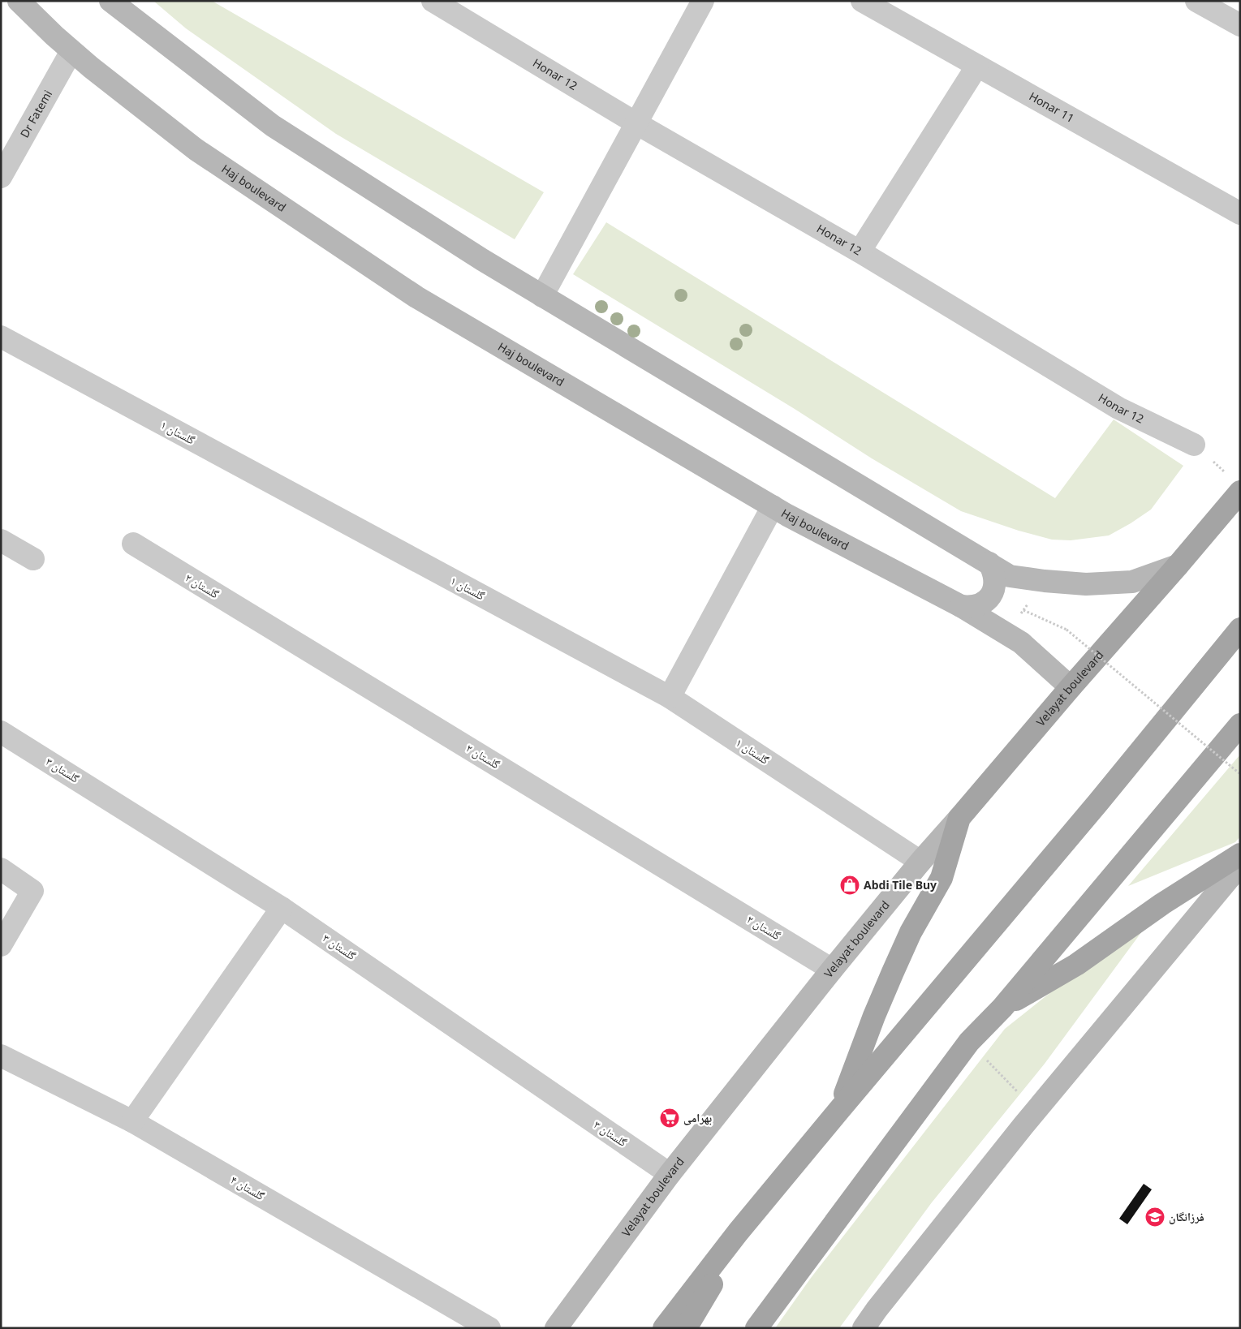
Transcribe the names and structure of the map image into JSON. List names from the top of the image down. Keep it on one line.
{"streets":{"main road":["Haj boulevard","Velayat boulevard"],"street":["Honar 12","Honar 11","Dr Fatemi","گلستان ۱","گلستان ۲","گلستان ۳","گلستان ۴"]},"crossings":[["Dr Fatemi","Haj boulevard"],["Haj boulevard","Velayat boulevard"],["گلستان ۱","Velayat boulevard"],["گلستان ۲","Velayat boulevard"],["Velayat boulevard","گلستان ۳"]],"places":{"shop":["Abdi Tile Buy"],"supermarket":["بهرامی"],"school or university":["فرزانگان"]}}
